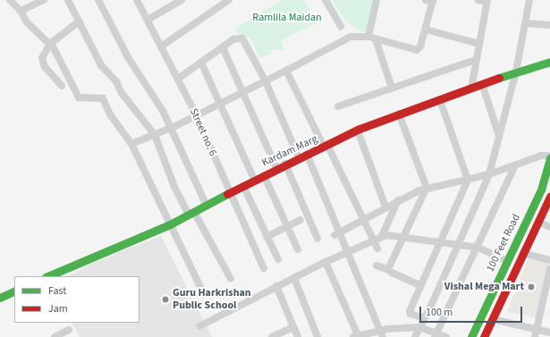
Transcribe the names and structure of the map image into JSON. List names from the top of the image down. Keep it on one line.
{"streets":{"street":["Street no. 6","Kardam Marg","100 Feet Road"]},"crossings":[["Street no. 6","Kardam Marg"]],"parks":["Ramlila Maidan"],"places":["Vishal Mega Mart","Guru Harkrishan Public School"],"legend":["Fast","Jam"],"scale_bar":"100 m"}
